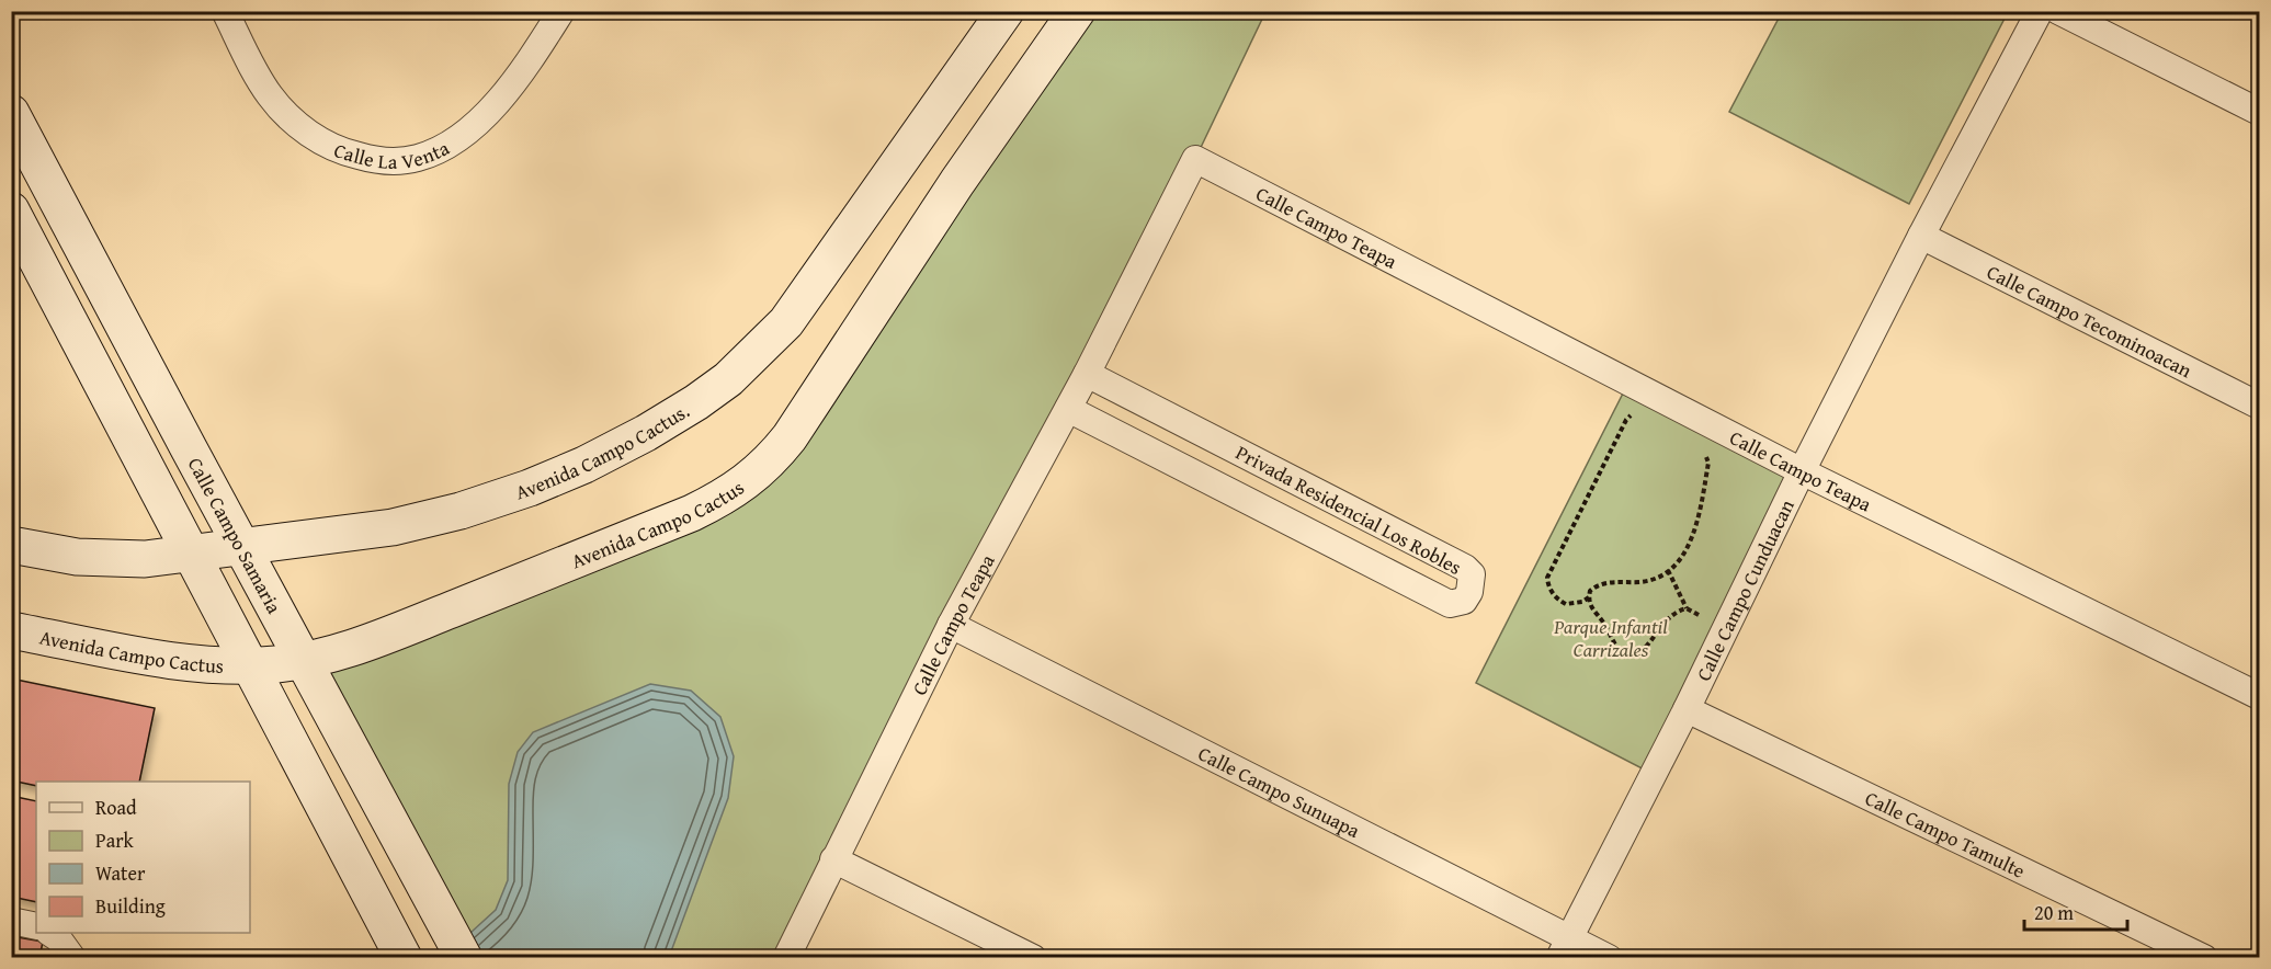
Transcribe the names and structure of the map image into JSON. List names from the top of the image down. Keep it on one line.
{"streets":{"street":["Calle La Venta","Calle Campo Teapa","Calle Campo Tecominoacan","Avenida Campo Cactus.","Privada Residencial Los Robles","Avenida Campo Cactus","Calle Campo Samaria","Calle Campo Cunduacan","Calle Campo Sunuapa","Calle Campo Tamulte"]},"crossings":[["Calle Campo Teapa","Privada Residencial Los Robles"],["Calle Campo Teapa","Calle Campo Cunduacan"],["Calle Campo Teapa","Calle Campo Sunuapa"],["Calle Campo Tecominoacan","Calle Campo Cunduacan"],["Avenida Campo Cactus.","Calle Campo Samaria"],["Avenida Campo Cactus","Calle Campo Samaria"],["Calle Campo Cunduacan","Calle Campo Sunuapa"],["Calle Campo Cunduacan","Calle Campo Tamulte"]],"parks":["Parque Infantil Carrizales"],"legend":["Road","Park","Water","Building"],"scale_bar":"20 m"}
